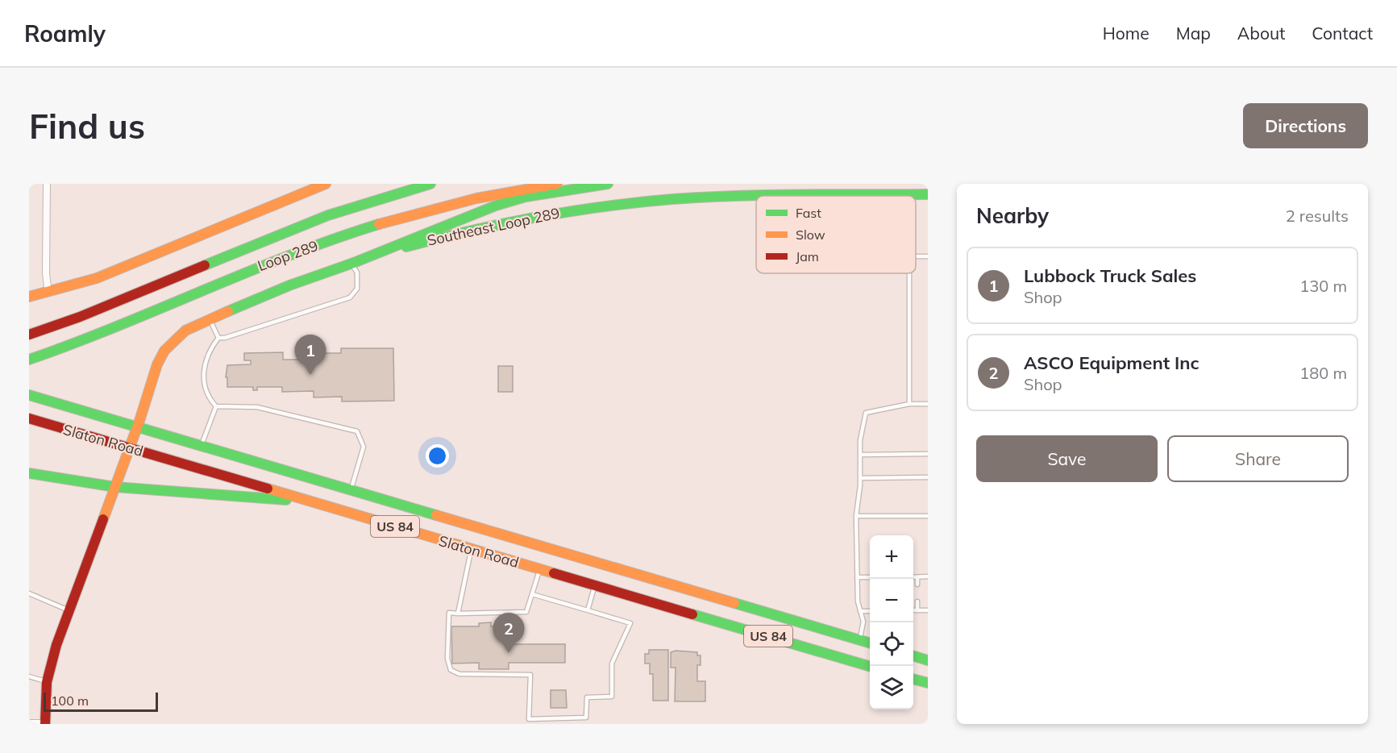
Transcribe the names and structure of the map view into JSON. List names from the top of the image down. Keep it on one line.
{"streets":{"main road":["Southeast Loop 289","Loop 289","Slaton Road","US 84"]},"crossings":[["Southeast Loop 289","Slaton Road"]],"legend":["Fast","Slow","Jam"],"scale_bar":"100 m","page":{"header":"Roamly","nav":["Home","Map","About","Contact"],"buttons":["Directions",["Save","Share"]],"title":"Find us","heading":["Nearby","2 results"],"list":[{"mark":"1","name":"Lubbock Truck Sales","note":"Shop","value":"130 m"},{"mark":"2","name":"ASCO Equipment Inc","note":"Shop","value":"180 m"}],"pins":["1","2"],"map_buttons":["+","−"],"scale":"100 m"}}
